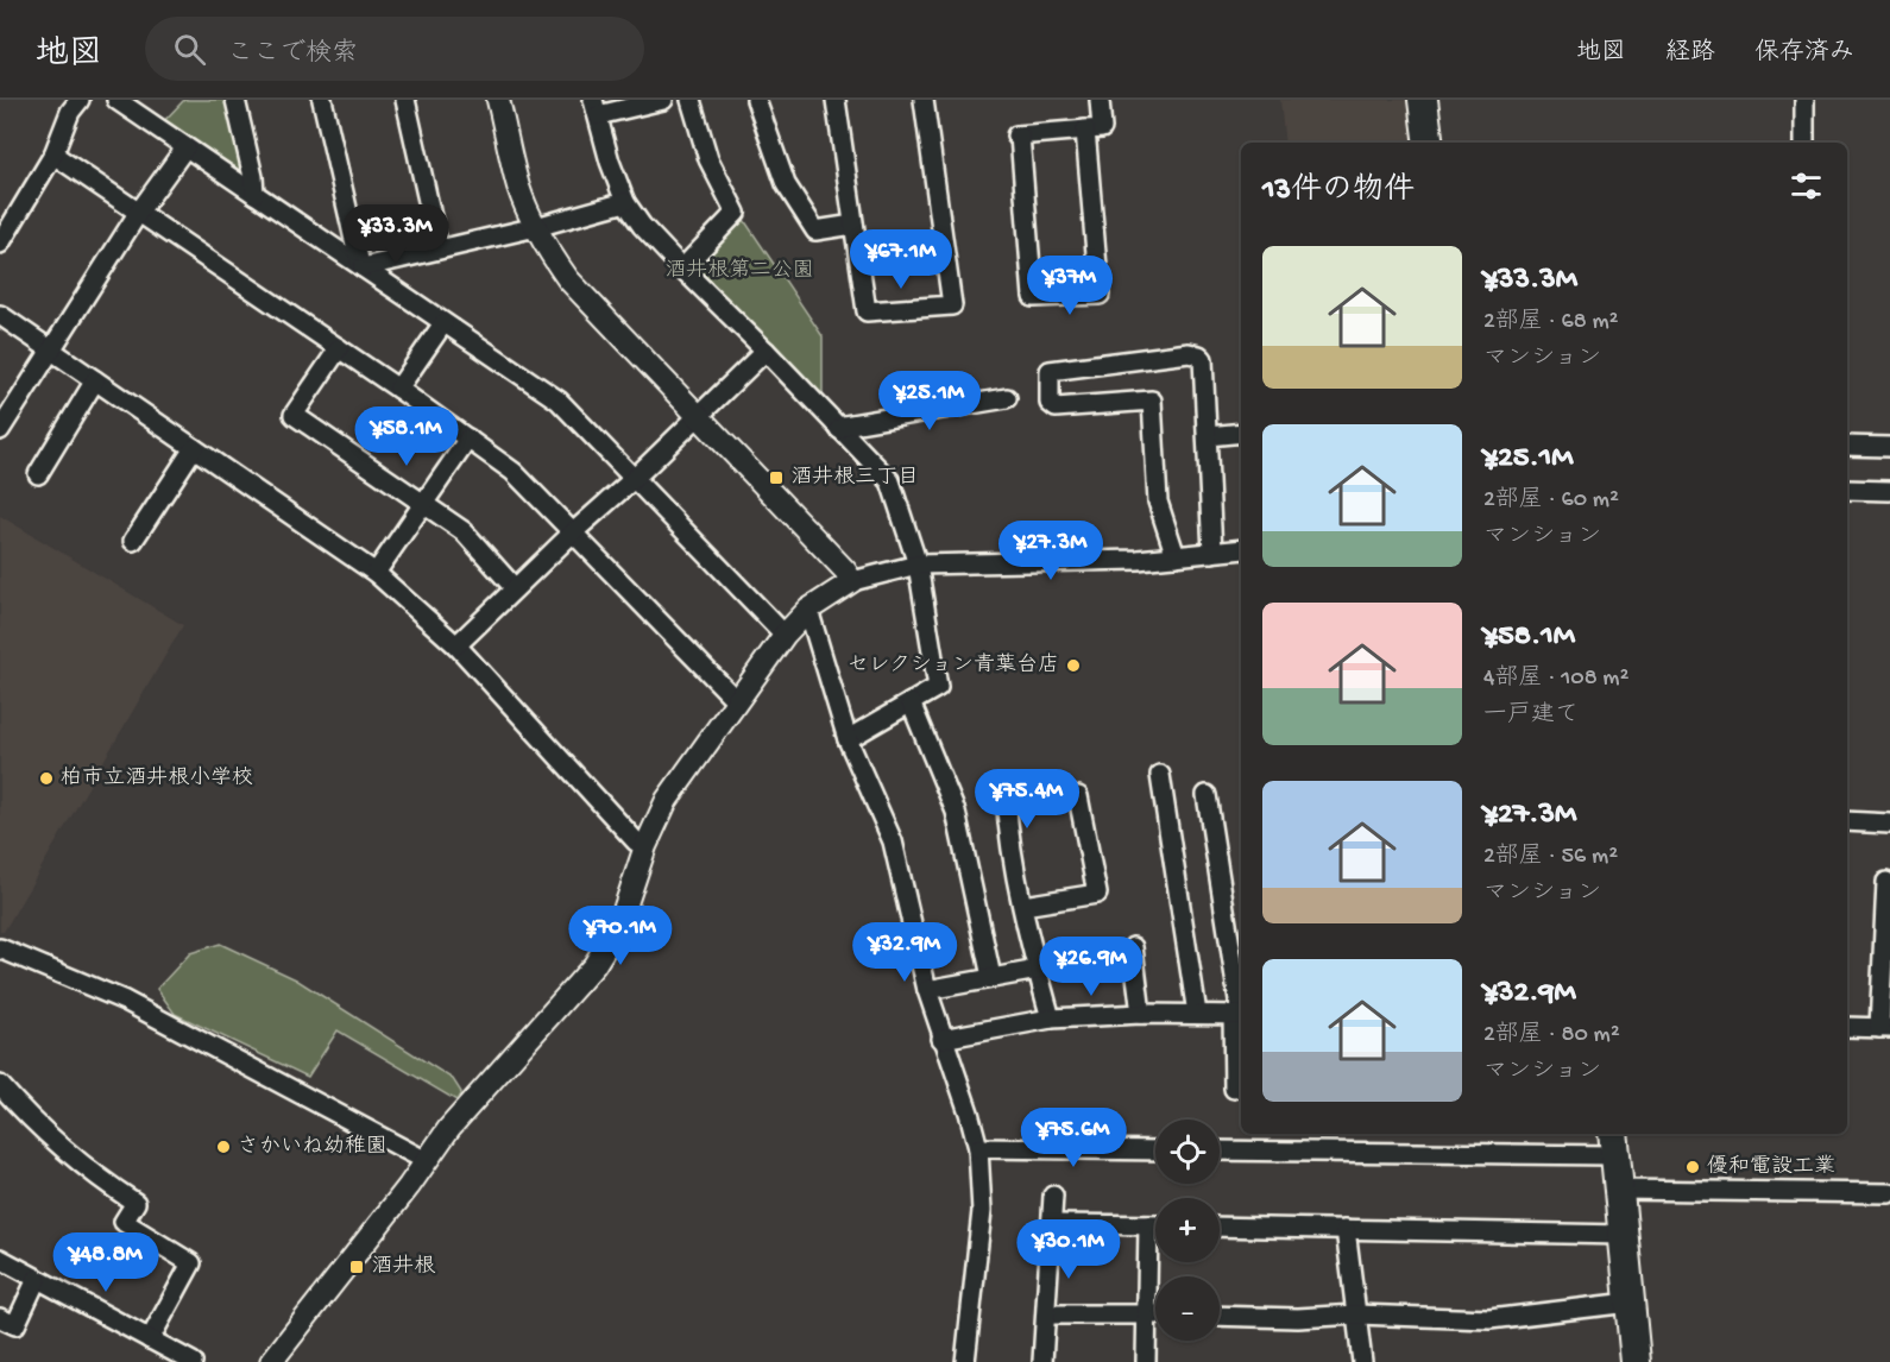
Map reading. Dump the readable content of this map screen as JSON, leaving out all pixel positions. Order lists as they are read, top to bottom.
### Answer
{
  "parks": ["酒井根第二公園"],
  "places": {
    "transit": ["酒井根三丁目", "酒井根"],
    "other": [
      "セレクション青葉台店",
      "柏市立酒井根小学校",
      "さかいね幼稚園",
      "優和電設工業"
    ]
  },
  "page": {
    "header": "地図",
    "search": "ここで検索",
    "nav": ["地図", "経路", "保存済み"],
    "heading": "13件の物件",
    "price": [
      "¥33.3M",
      "¥67.1M",
      "¥37M",
      "¥25.1M",
      "¥58.1M",
      "¥27.3M",
      "¥75.4M",
      "¥70.1M",
      "¥32.9M",
      "¥26.9M",
      "¥75.6M",
      "¥30.1M",
      "¥48.8M"
    ],
    "list": [
      {
        "name": "¥33.3M",
        "note": "2部屋 · 68 m² · マンション"
      },
      {
        "name": "¥25.1M",
        "note": "2部屋 · 60 m² · マンション"
      },
      {
        "name": "¥58.1M",
        "note": "4部屋 · 108 m² · 一戸建て"
      },
      {
        "name": "¥27.3M",
        "note": "2部屋 · 56 m² · マンション"
      },
      {
        "name": "¥32.9M",
        "note": "2部屋 · 80 m² · マンション"
      }
    ],
    "map_buttons": ["+", "−"]
  }
}
